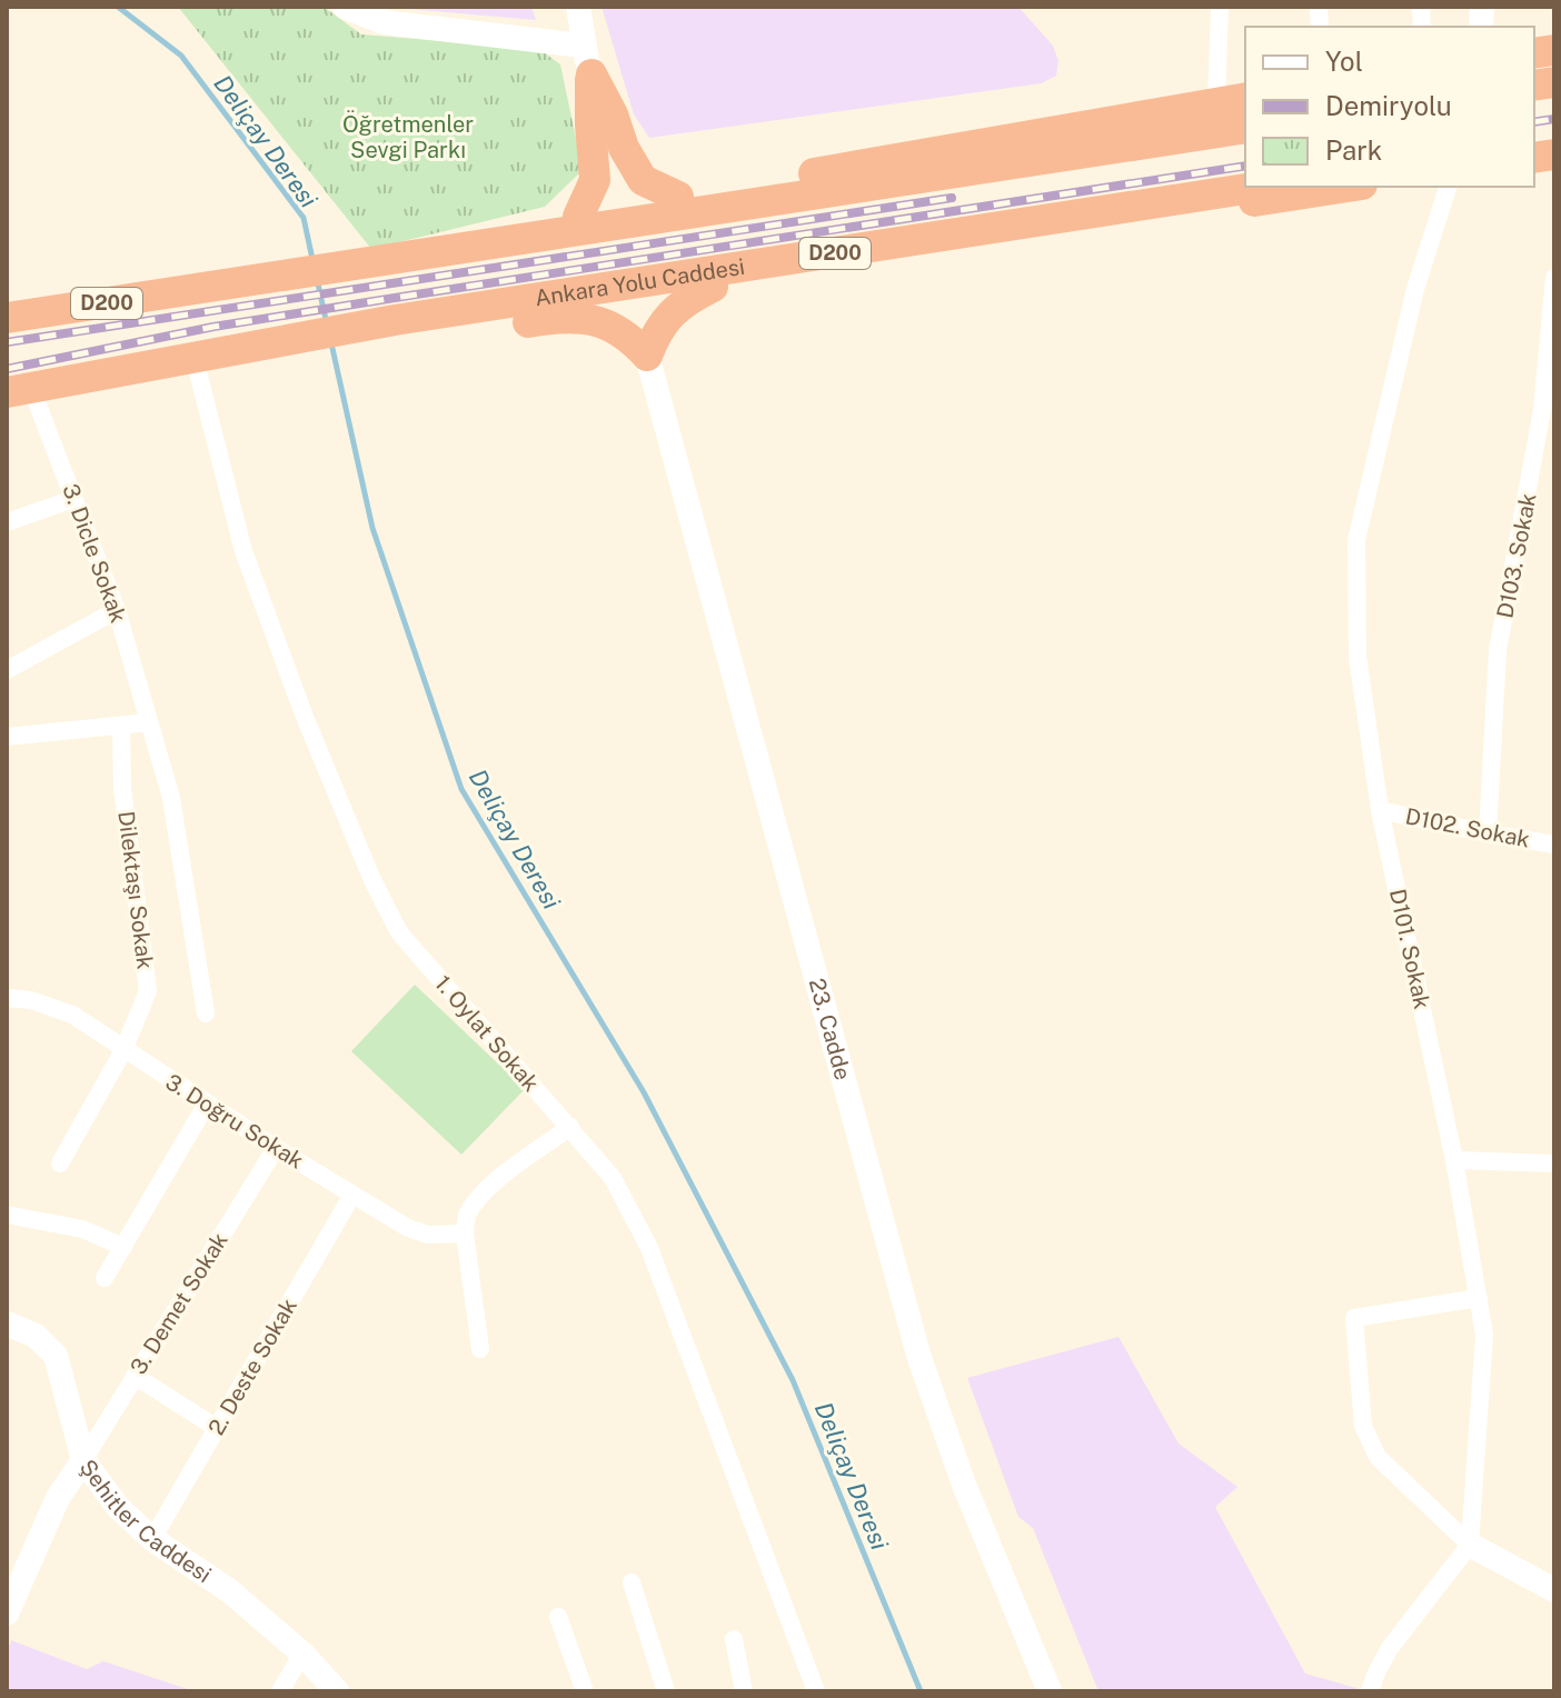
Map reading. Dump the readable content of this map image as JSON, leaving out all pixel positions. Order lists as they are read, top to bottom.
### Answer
{
  "streets": {
    "highway": ["D200", "Ankara Yolu Caddesi"],
    "street": [
      "3. Dicle Sokak",
      "D103. Sokak",
      "D102. Sokak",
      "Dilektaşı Sokak",
      "D101. Sokak",
      "23. Cadde",
      "1. Oylat Sokak",
      "3. Doğru Sokak",
      "3. Demet Sokak",
      "2. Deste Sokak",
      "Şehitler Caddesi"
    ]
  },
  "crossings": [
    ["Ankara Yolu Caddesi", "3. Dicle Sokak"],
    ["Ankara Yolu Caddesi", "1. Oylat Sokak"],
    ["D103. Sokak", "D102. Sokak"],
    ["D102. Sokak", "D101. Sokak"],
    ["Dilektaşı Sokak", "3. Doğru Sokak"],
    ["3. Doğru Sokak", "3. Demet Sokak"],
    ["3. Doğru Sokak", "2. Deste Sokak"],
    ["3. Demet Sokak", "Şehitler Caddesi"],
    ["2. Deste Sokak", "Şehitler Caddesi"]
  ],
  "water": ["Deliçay Deresi"],
  "parks": ["Öğretmenler Sevgi Parkı"],
  "legend": ["Yol", "Demiryolu", "Park"]
}
